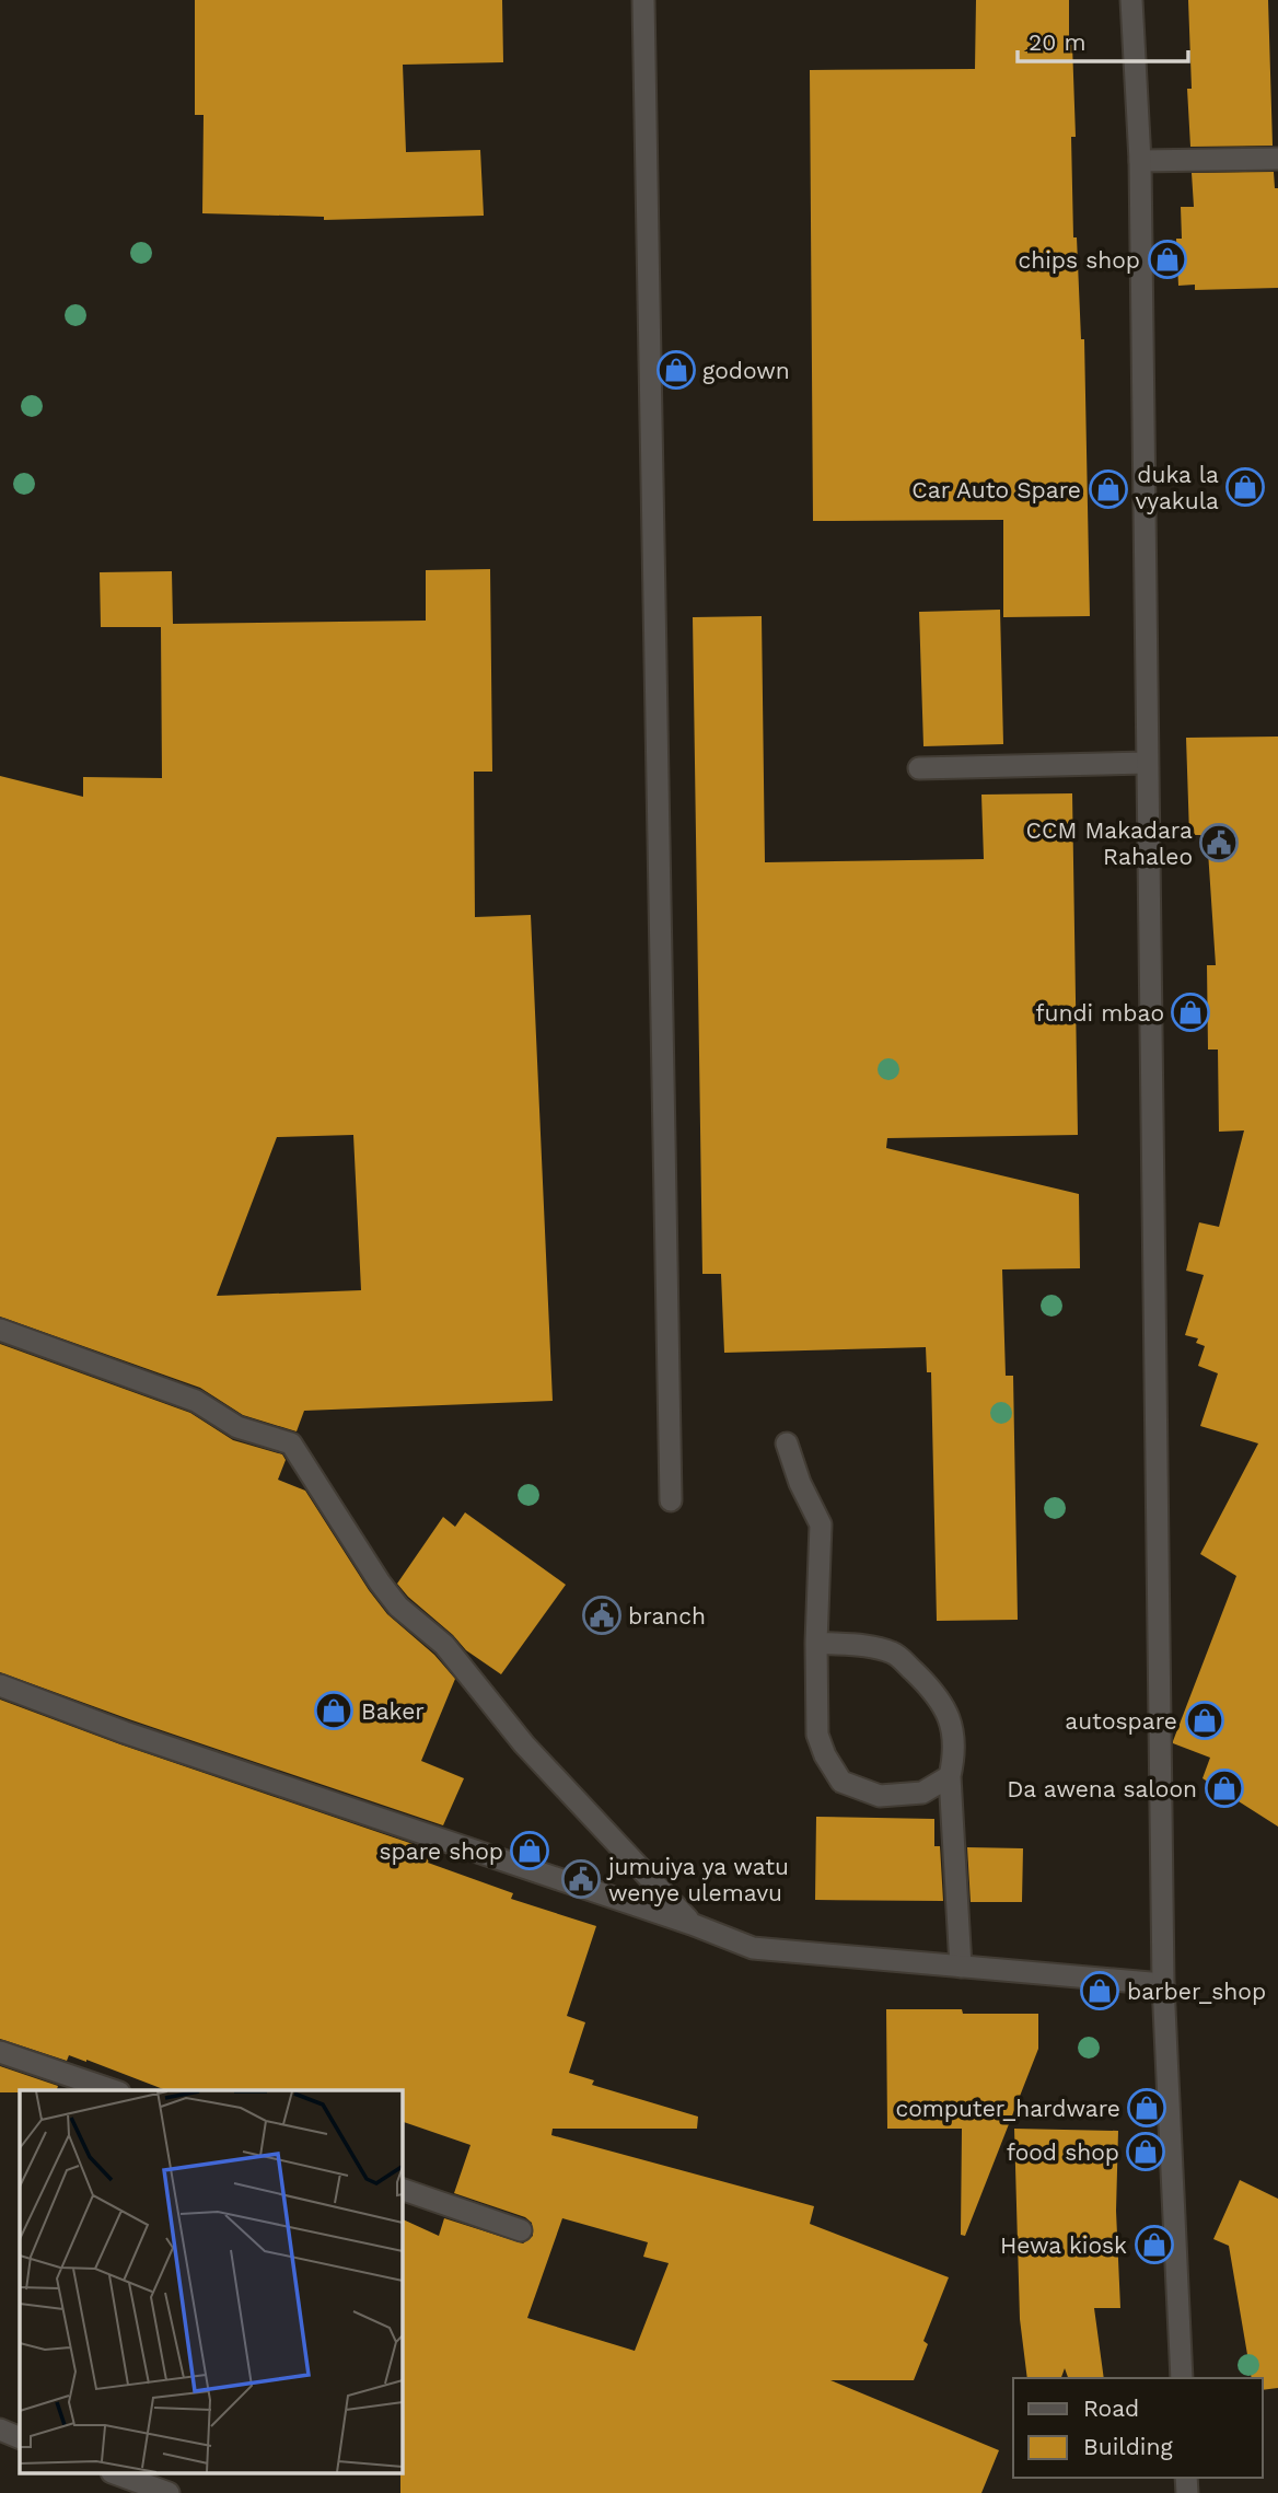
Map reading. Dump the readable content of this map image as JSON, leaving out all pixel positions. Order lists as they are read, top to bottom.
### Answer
{
  "places": {
    "shop": [
      "chips shop",
      "godown",
      "duka la vyakula",
      "Car Auto Spare",
      "fundi mbao",
      "Baker",
      "autospare",
      "Da awena saloon",
      "spare shop",
      "barber_shop",
      "computer_hardware",
      "food shop",
      "Hewa kiosk"
    ],
    "public building": ["CCM Makadara Rahaleo", "branch", "jumuiya ya watu wenye ulemavu"]
  },
  "legend": ["Road", "Building"],
  "scale_bar": "20 m"
}
